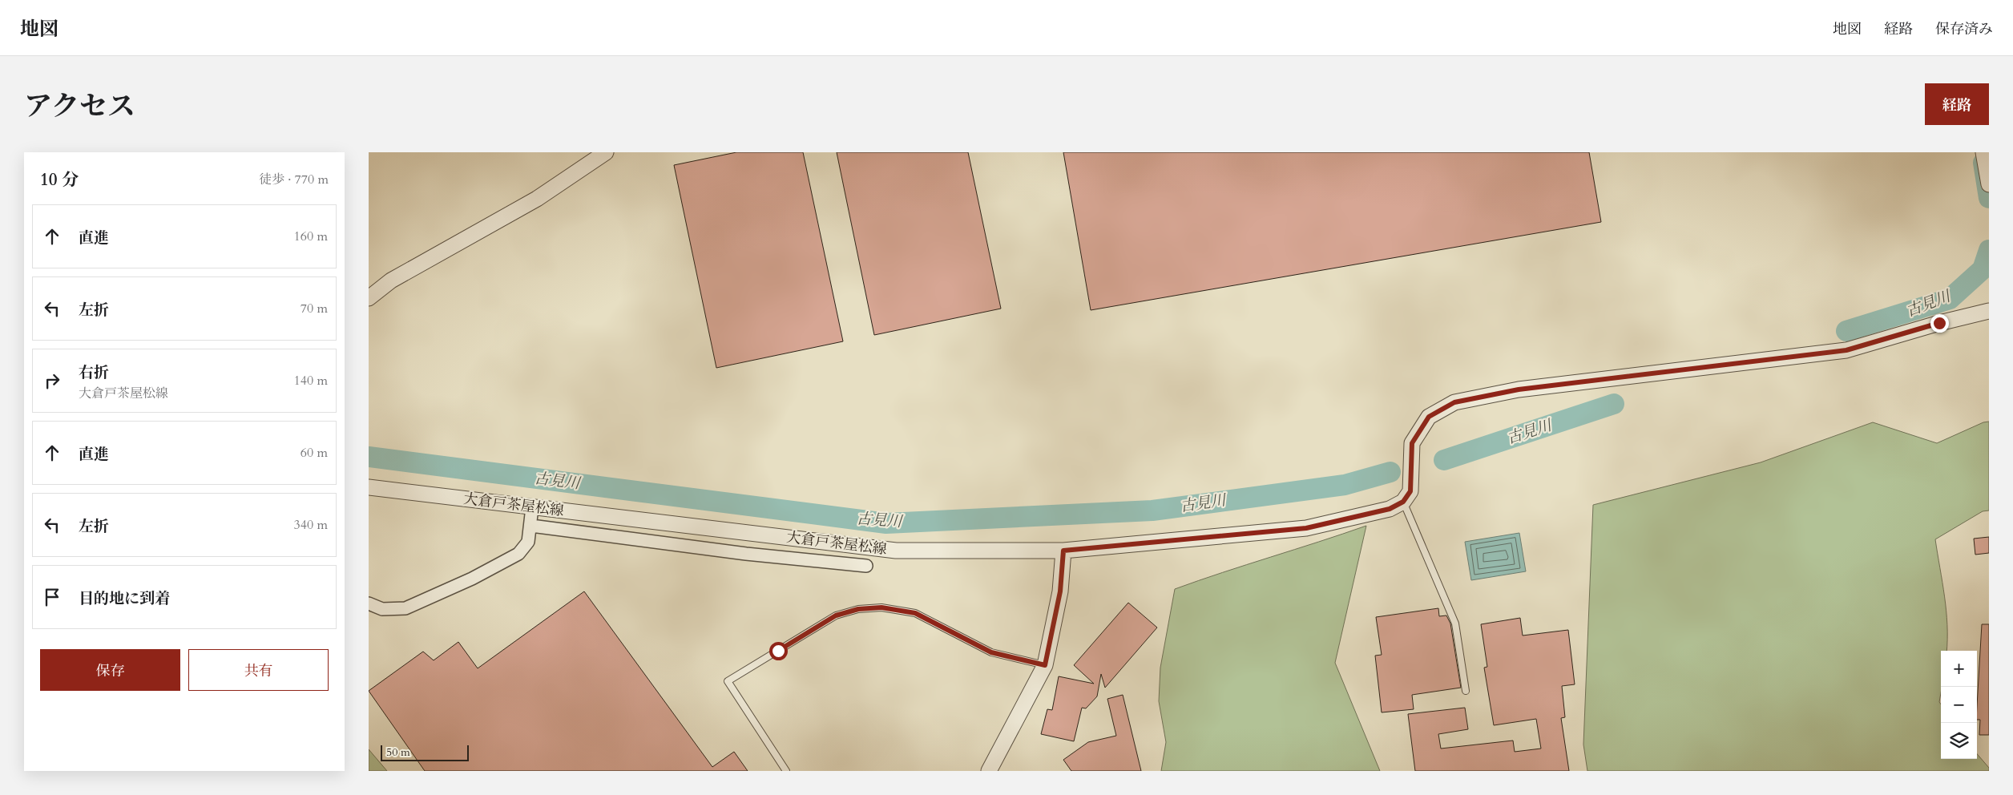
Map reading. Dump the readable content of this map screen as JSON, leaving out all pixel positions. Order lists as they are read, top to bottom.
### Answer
{
  "streets": {
    "street": ["大倉戸茶屋松線"]
  },
  "water": ["古見川"],
  "scale_bar": "50 m",
  "page": {
    "header": "地図",
    "nav": ["地図", "経路", "保存済み"],
    "title": "アクセス",
    "buttons": [
      "経路",
      ["保存", "共有"]
    ],
    "heading": ["10 分", "徒歩 · 770 m"],
    "list": [
      ["直進", "160 m"],
      ["左折", "70 m"],
      ["右折", "大倉戸茶屋松線", "140 m"],
      ["直進", "60 m"],
      ["左折", "340 m"],
      "目的地に到着"
    ],
    "map_buttons": ["+", "−"],
    "scale": "50 m"
  }
}
